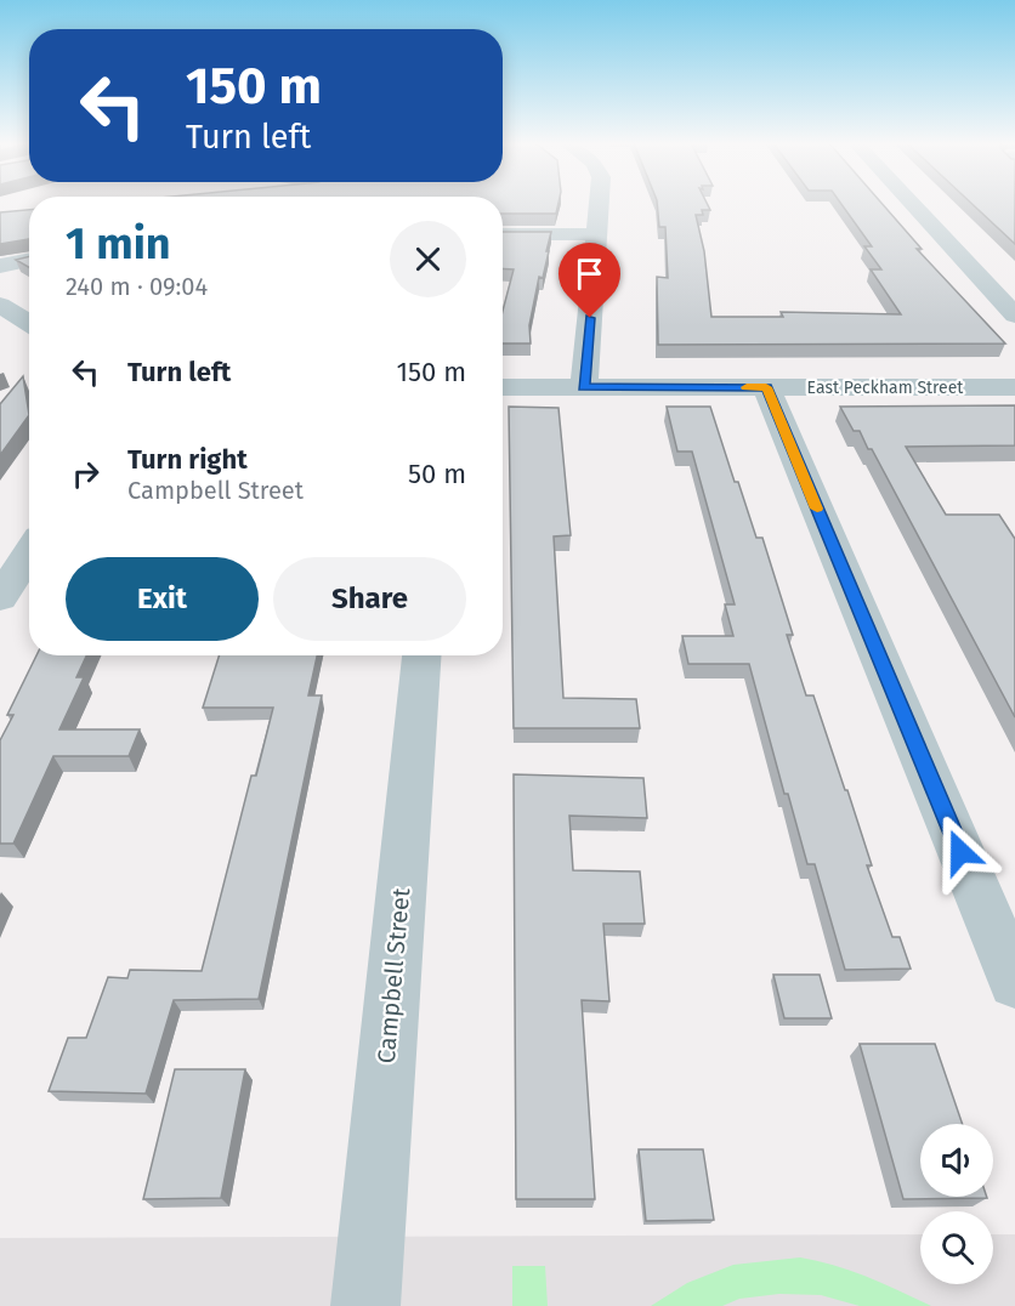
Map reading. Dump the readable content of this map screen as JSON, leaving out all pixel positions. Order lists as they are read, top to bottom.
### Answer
{
  "streets": {
    "street": ["East Peckham Street", "Campbell Street"]
  },
  "page": {
    "turn": ["150 m", "Turn left"],
    "heading": ["1 min", "240 m · 09:04"],
    "list": [
      {
        "name": "Turn left",
        "value": "150 m"
      },
      {
        "name": "Turn right",
        "note": "Campbell Street",
        "value": "50 m"
      }
    ],
    "buttons": ["Exit", "Share"]
  }
}
